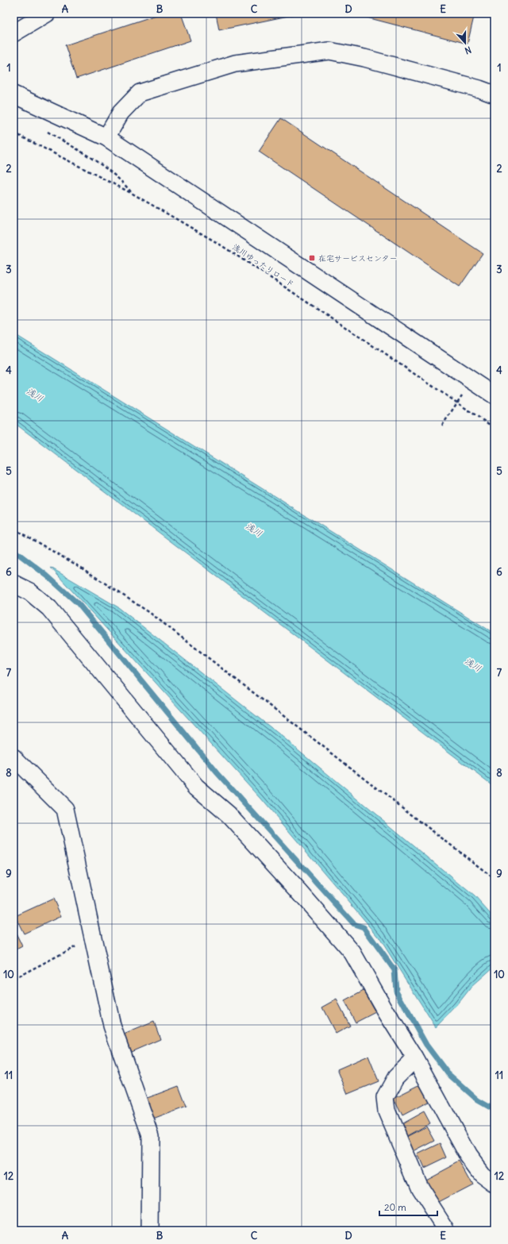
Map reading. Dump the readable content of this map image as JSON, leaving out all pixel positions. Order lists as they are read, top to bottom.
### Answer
{
  "streets": {
    "path": ["浅川ゆったりロード"]
  },
  "water": ["浅川"],
  "places": {
    "transit": ["在宅サービスセンター"]
  },
  "scale_bar": "20 m",
  "north": "bottom",
  "grid": {
    "columns": [
      "A",
      "B",
      "C",
      "D",
      "E"
    ],
    "rows": [
      "1",
      "2",
      "3",
      "4",
      "5",
      "6",
      "7",
      "8",
      "9",
      "10",
      "11",
      "12"
    ]
  }
}
